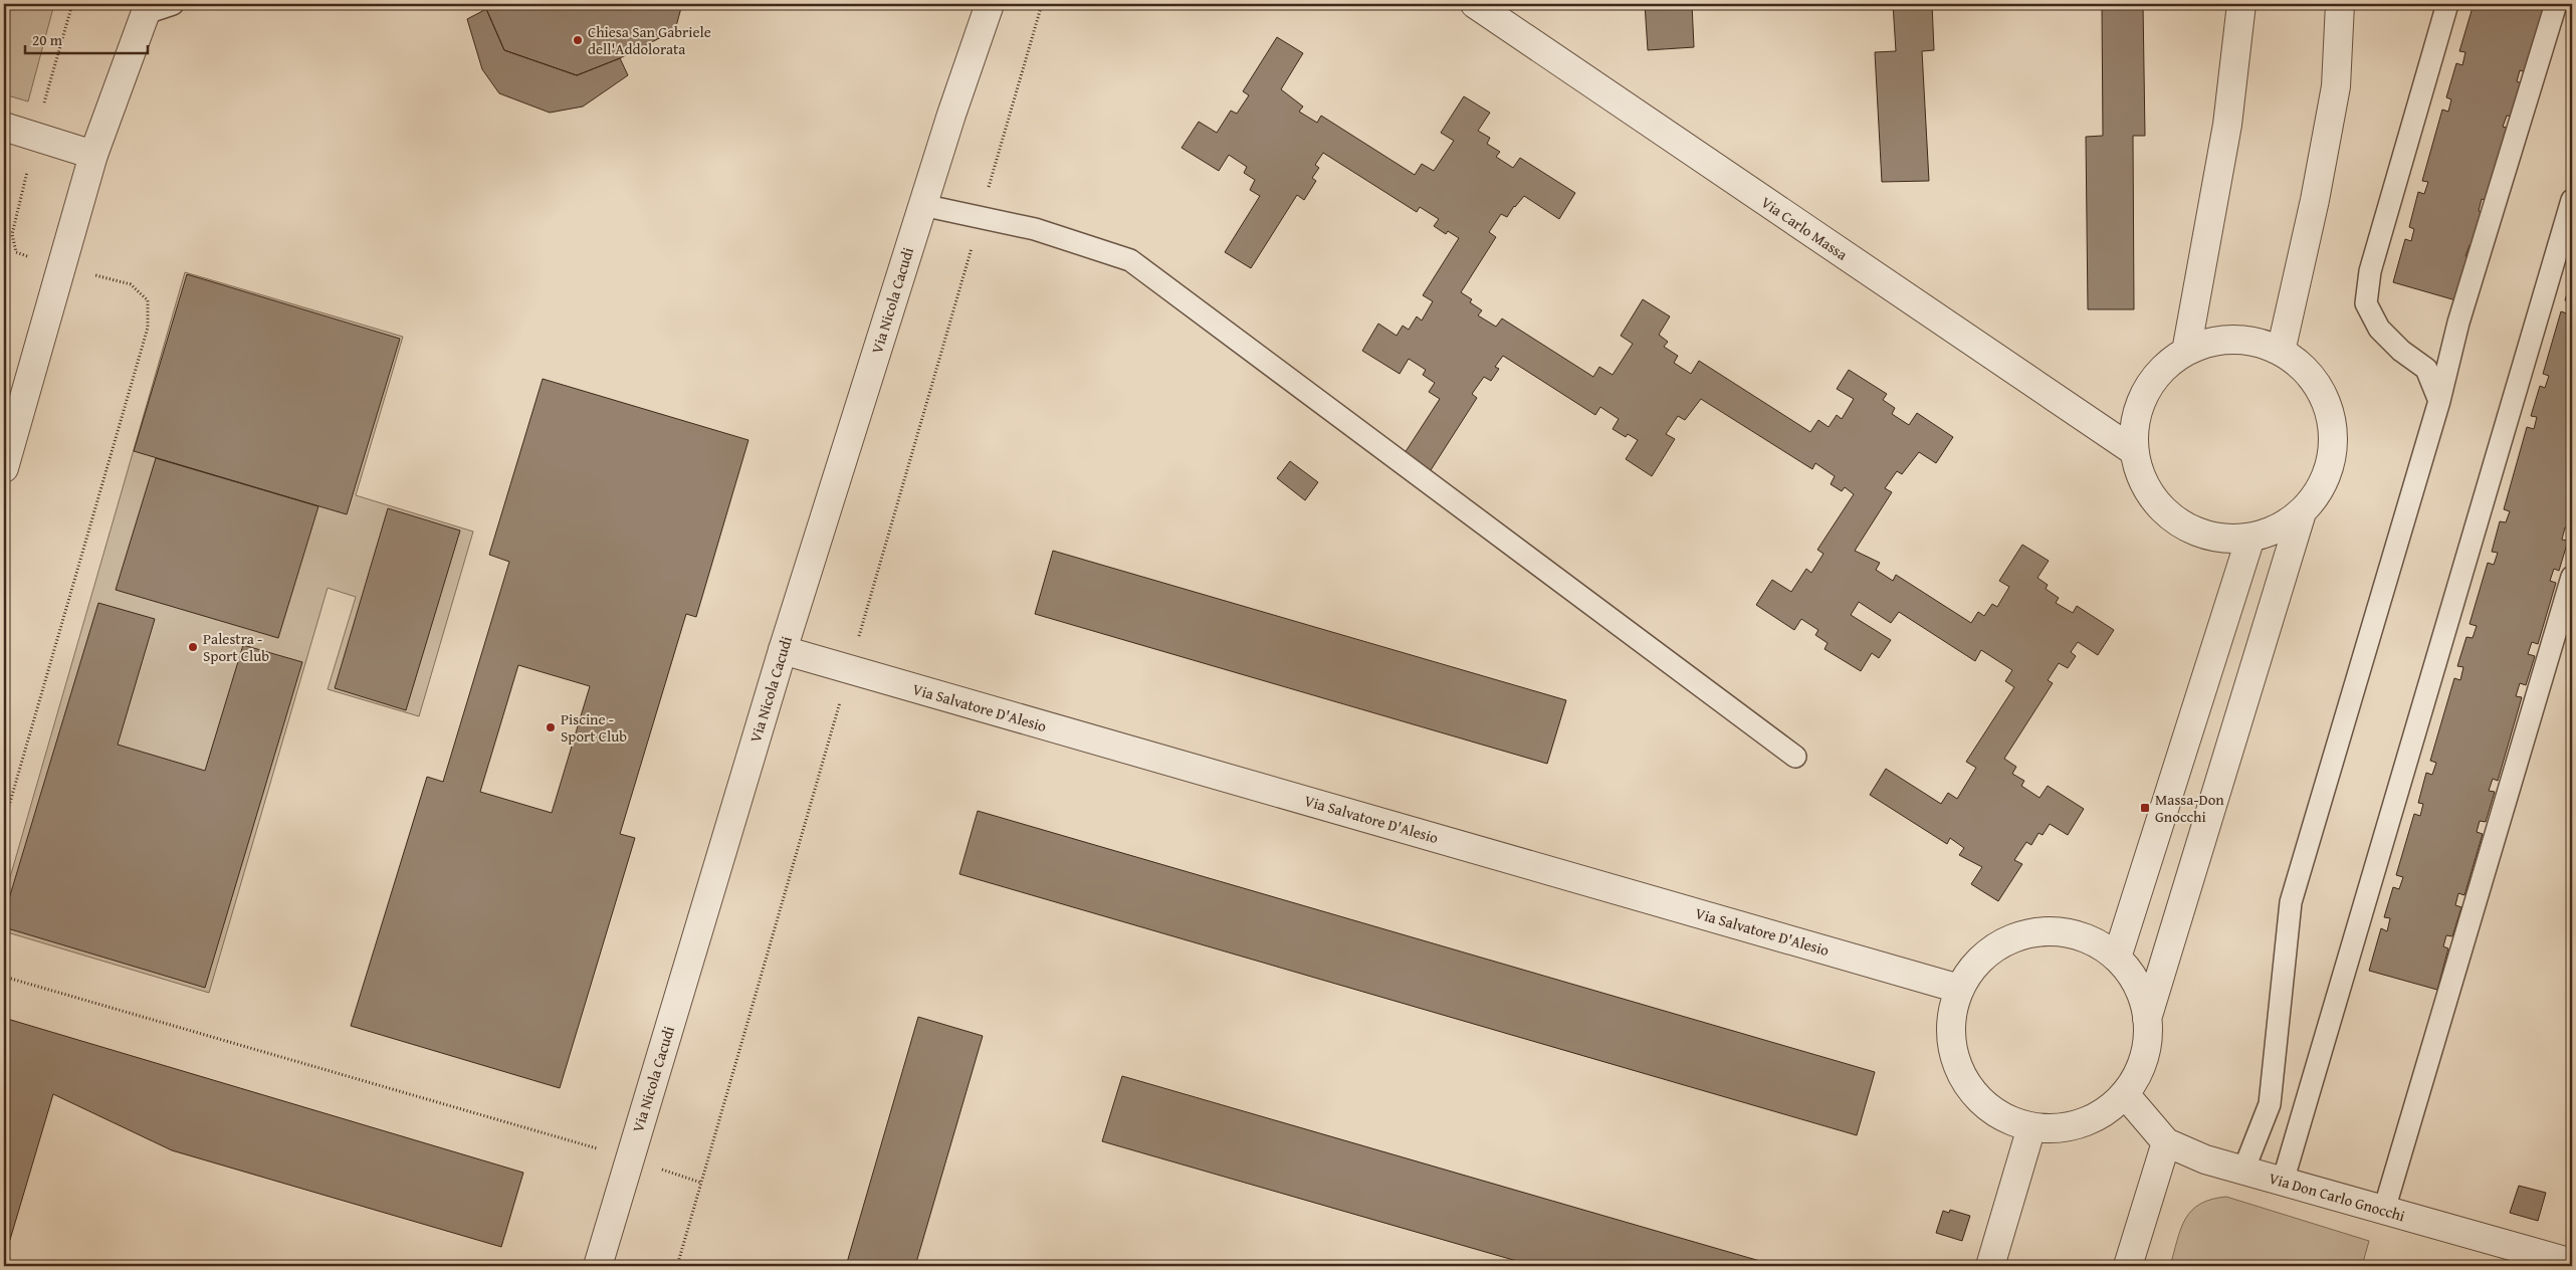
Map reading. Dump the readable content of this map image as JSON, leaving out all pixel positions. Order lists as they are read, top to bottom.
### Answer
{
  "streets": {
    "street": [
      "Via Carlo Massa",
      "Via Nicola Cacudi",
      "Via Salvatore D'Alesio",
      "Via Don Carlo Gnocchi"
    ]
  },
  "crossings": [
    ["Via Nicola Cacudi", "Via Salvatore D'Alesio"]
  ],
  "places": {
    "other": ["Chiesa San Gabriele dell'Addolorata", "Palestra - Sport Club", "Piscine - Sport Club"],
    "transit": ["Massa-Don Gnocchi"]
  },
  "scale_bar": "20 m"
}
